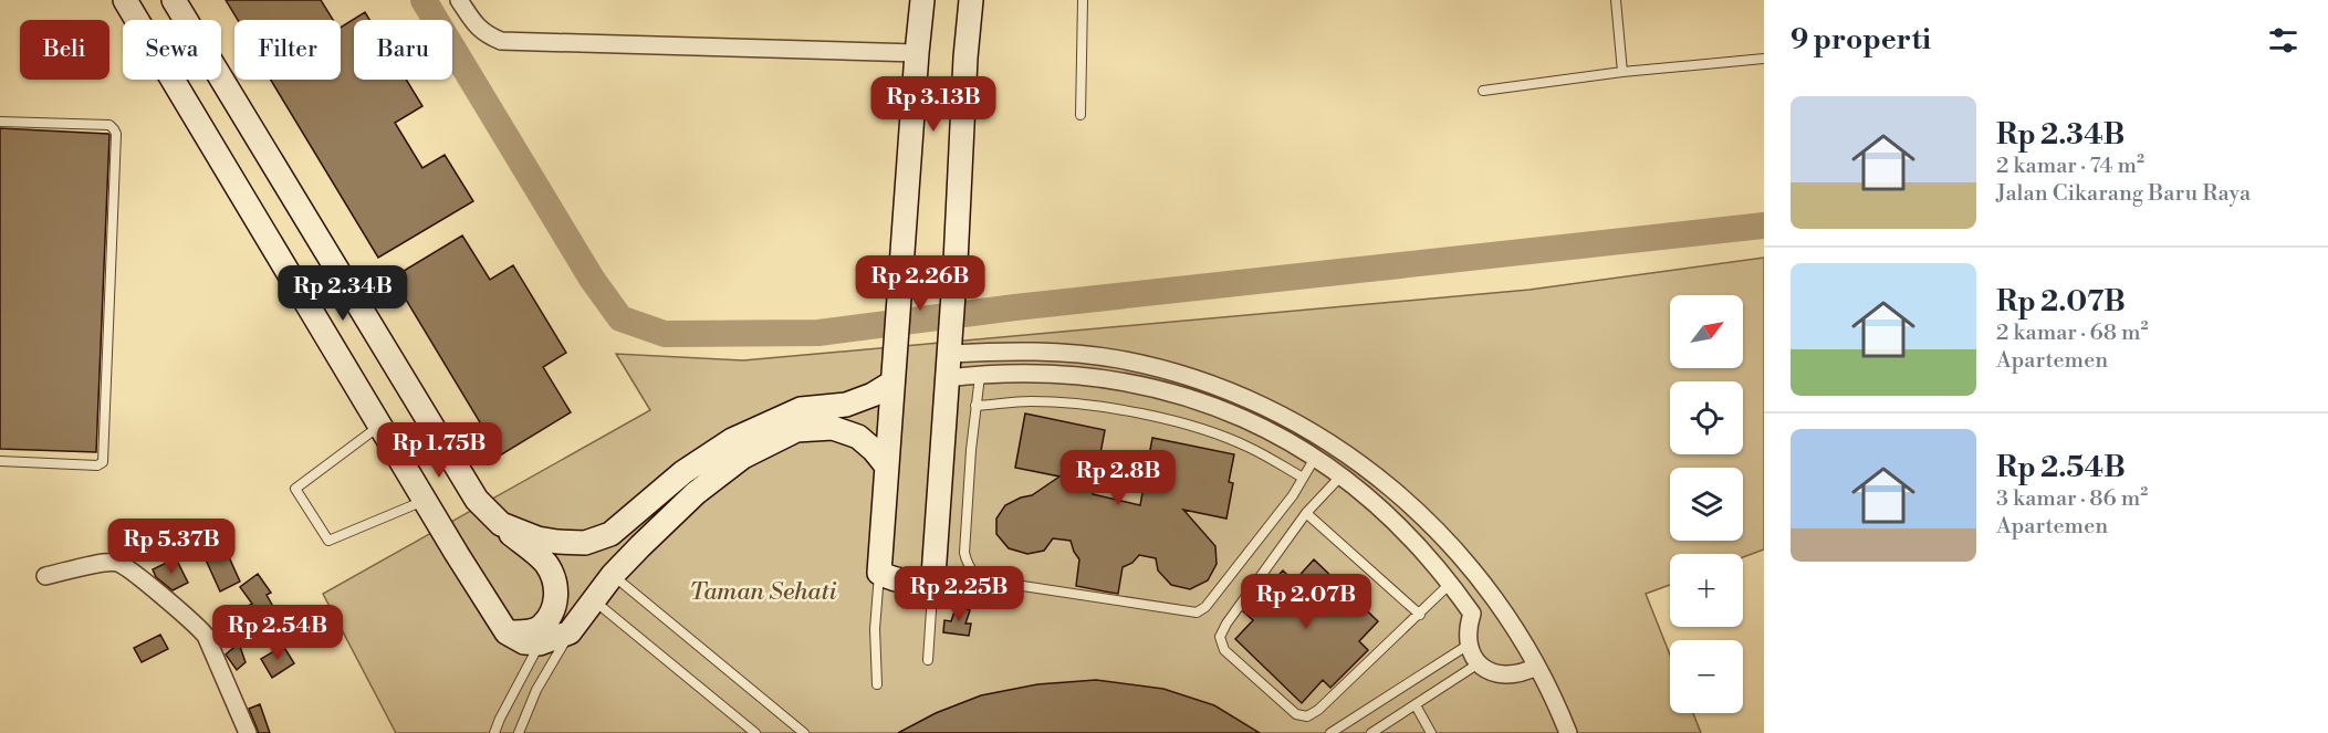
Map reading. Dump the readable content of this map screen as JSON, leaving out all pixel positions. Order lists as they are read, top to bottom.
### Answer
{
  "parks": ["Taman Sehati"],
  "north": "top right",
  "page": {
    "heading": "9 properti",
    "chip": [
      "Beli",
      "Sewa",
      "Filter",
      "Baru"
    ],
    "price": [
      "Rp 3.13B",
      "Rp 2.26B",
      "Rp 2.34B",
      "Rp 1.75B",
      "Rp 2.8B",
      "Rp 5.37B",
      "Rp 2.25B",
      "Rp 2.07B",
      "Rp 2.54B"
    ],
    "list": [
      {
        "name": "Rp 2.34B",
        "note": "2 kamar · 74 m² · Jalan Cikarang Baru Raya"
      },
      {
        "name": "Rp 2.07B",
        "note": "2 kamar · 68 m² · Apartemen"
      },
      {
        "name": "Rp 2.54B",
        "note": "3 kamar · 86 m² · Apartemen"
      }
    ],
    "map_buttons": ["+", "−"]
  }
}
